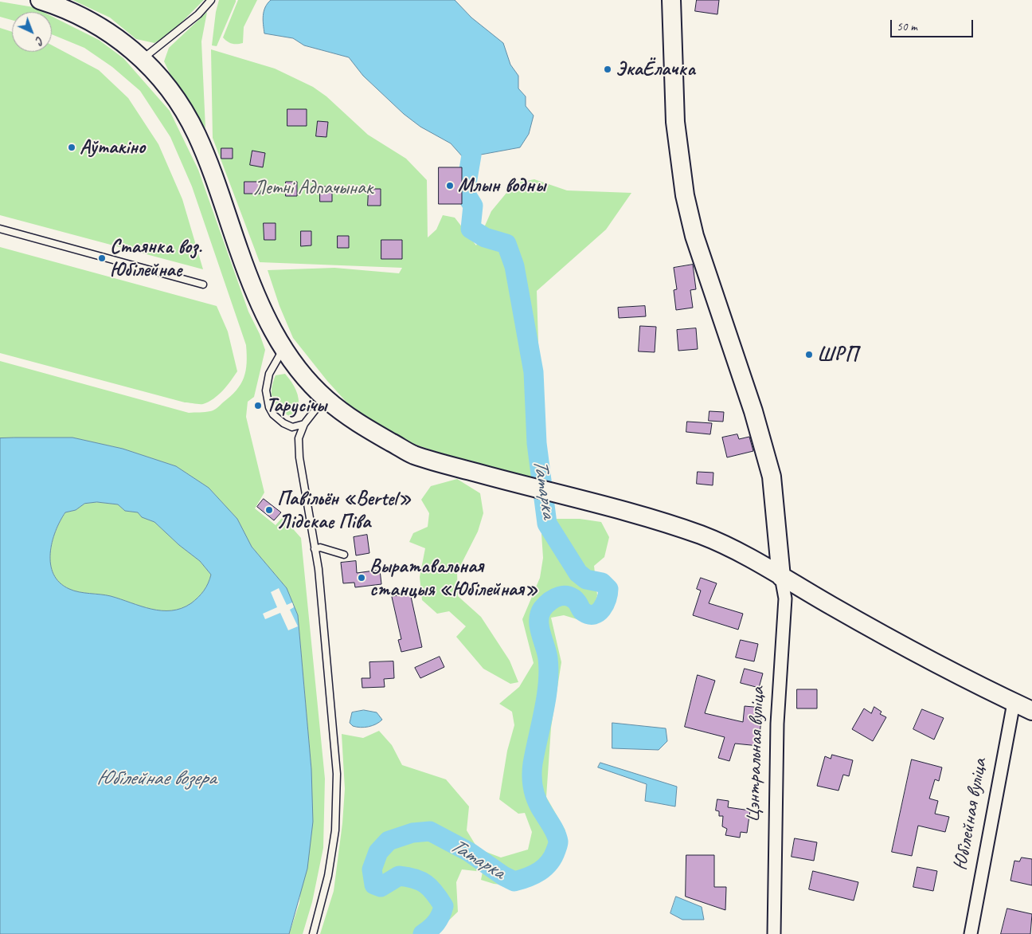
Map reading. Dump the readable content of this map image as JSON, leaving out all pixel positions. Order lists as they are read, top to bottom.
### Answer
{
  "streets": {
    "street": ["Цэнтральная вуліца", "Юбілейная вуліца"]
  },
  "water": ["Татарка", "Юбілейнае возера"],
  "parks": ["Летні Адпачынак"],
  "places": [
    "ЭкаЁлачка",
    "Аўтакіно",
    "Млын водны",
    "Стаянка воз. Юбілейнае",
    "ШРП",
    "Тарусічы",
    "Павільён «Bertel» Лідскае Піва",
    "Выратавальная станцыя «Юбілейная»"
  ],
  "scale_bar": "50 m",
  "north": "bottom right"
}
